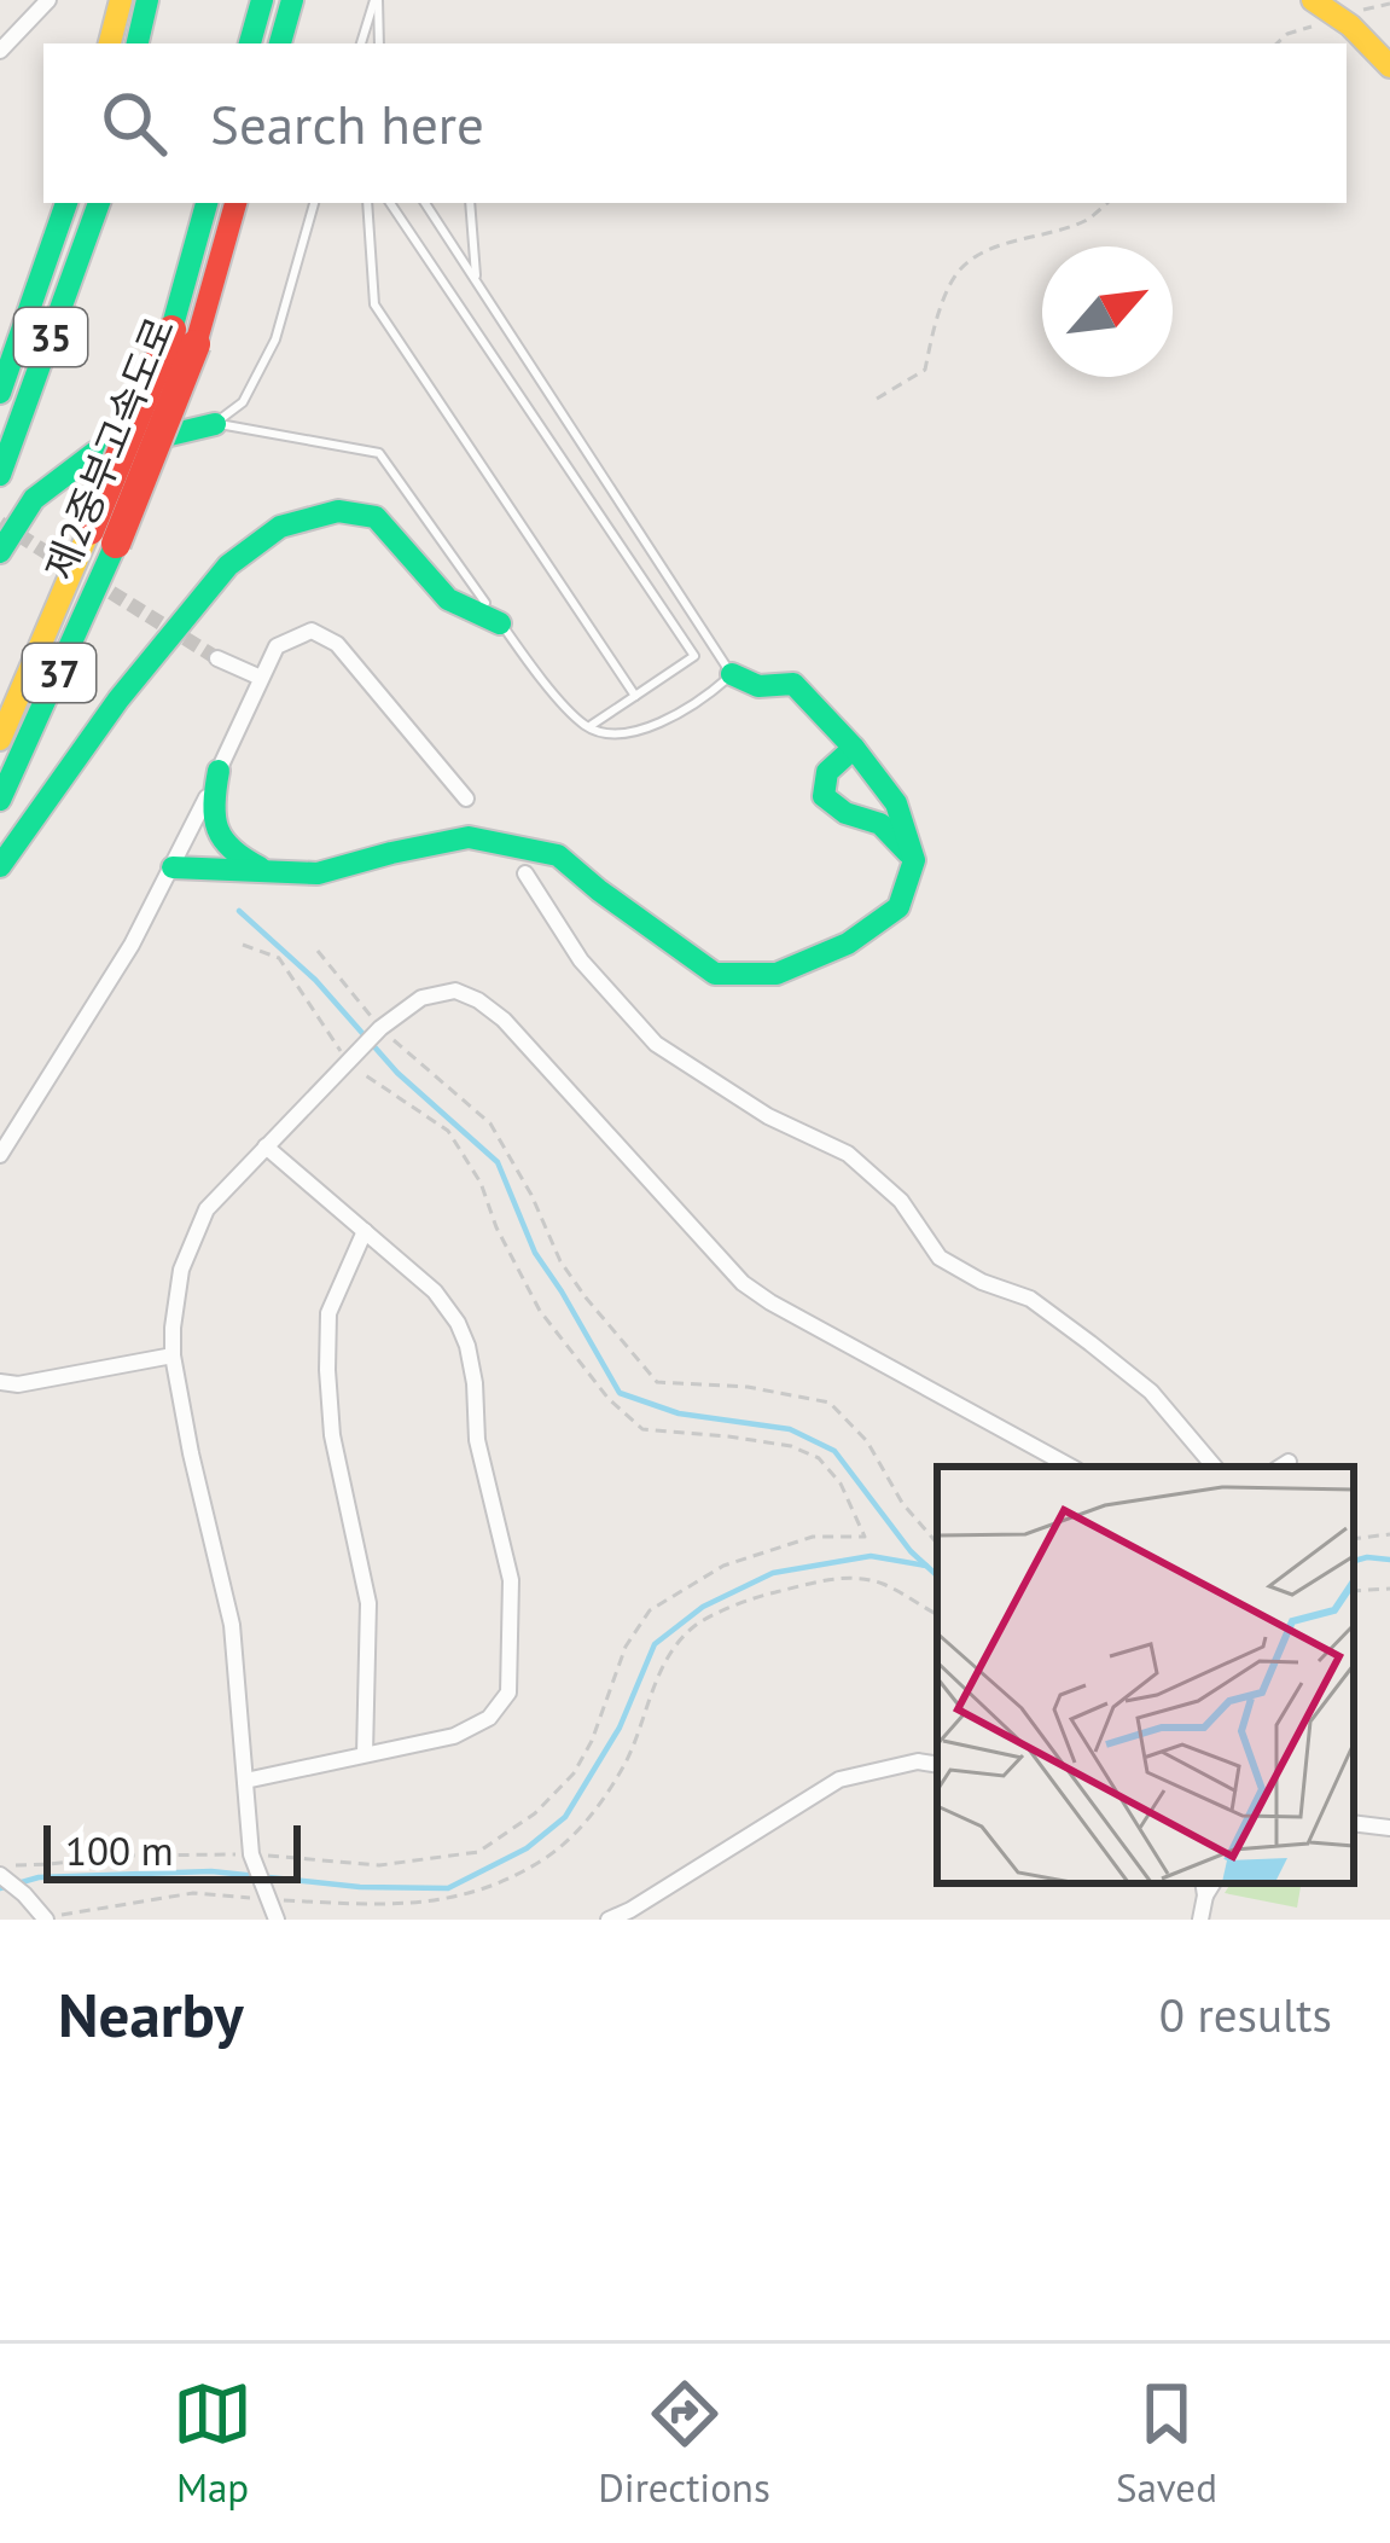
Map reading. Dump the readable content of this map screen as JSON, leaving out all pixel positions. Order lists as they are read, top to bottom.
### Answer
{
  "streets": {
    "main road": ["35", "제2중부고속도로", "37"]
  },
  "scale_bar": "100 m",
  "north": "top right",
  "page": {
    "search": "Search here",
    "scale": "100 m",
    "heading": ["Nearby", "0 results"],
    "nav": ["Map", "Directions", "Saved"]
  }
}
